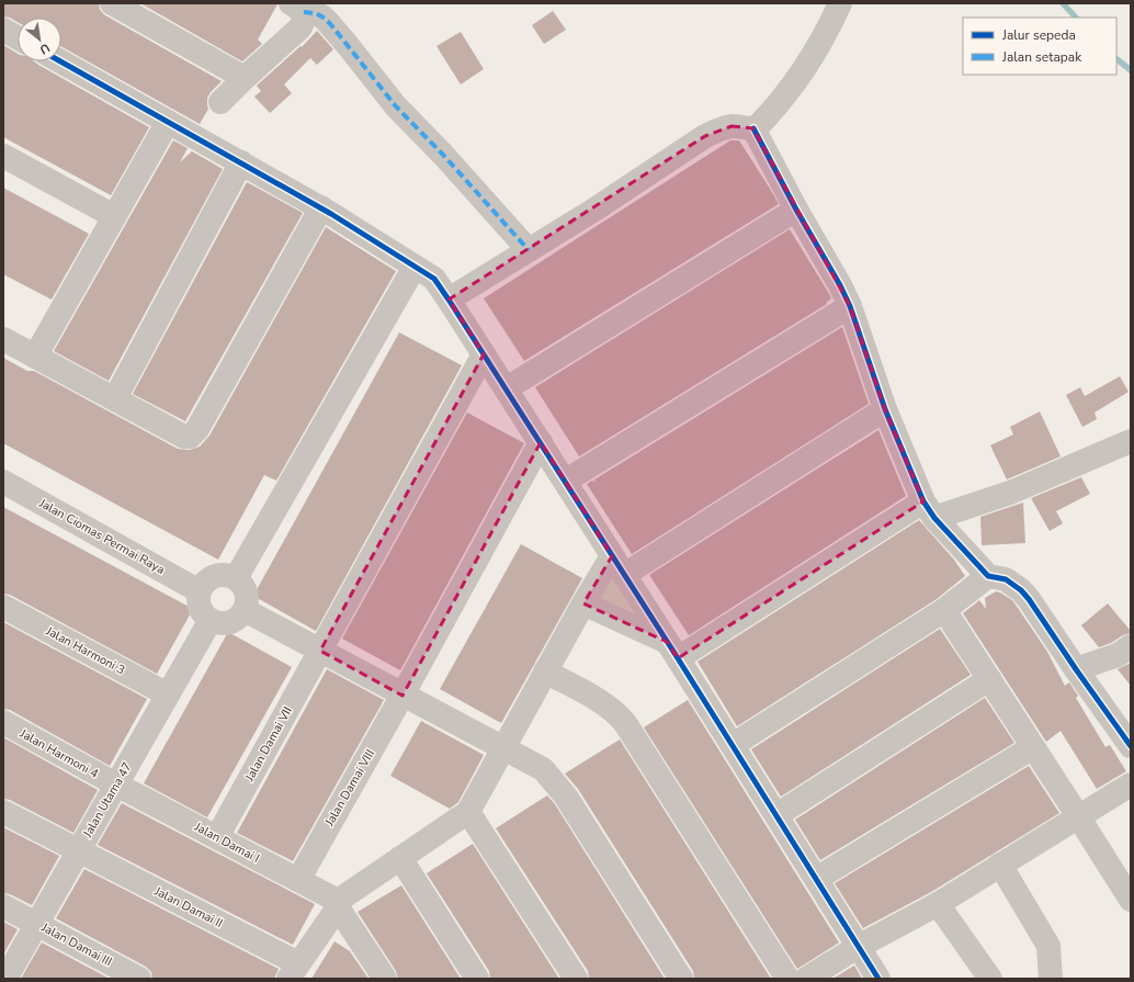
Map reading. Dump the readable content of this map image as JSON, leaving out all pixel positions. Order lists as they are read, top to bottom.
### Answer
{
  "streets": {
    "street": [
      "Jalan Ciomas Permai Raya",
      "Jalan Harmoni 3",
      "Jalan Damai VII",
      "Jalan Harmoni 4",
      "Jalan Damai VIII",
      "Jalan Utama 47",
      "Jalan Damai I",
      "Jalan Damai II",
      "Jalan Damai III"
    ]
  },
  "crossings": [
    ["Jalan Ciomas Permai Raya", "Jalan Utama 47"],
    ["Jalan Harmoni 3", "Jalan Utama 47"],
    ["Jalan Damai VII", "Jalan Damai I"],
    ["Jalan Harmoni 4", "Jalan Utama 47"],
    ["Jalan Harmoni 4", "Jalan Damai I"],
    ["Jalan Damai VIII", "Jalan Damai I"],
    ["Jalan Utama 47", "Jalan Damai I"],
    ["Jalan Utama 47", "Jalan Damai II"],
    ["Jalan Utama 47", "Jalan Damai III"]
  ],
  "legend": ["Jalur sepeda", "Jalan setapak"],
  "north": "bottom right"
}
